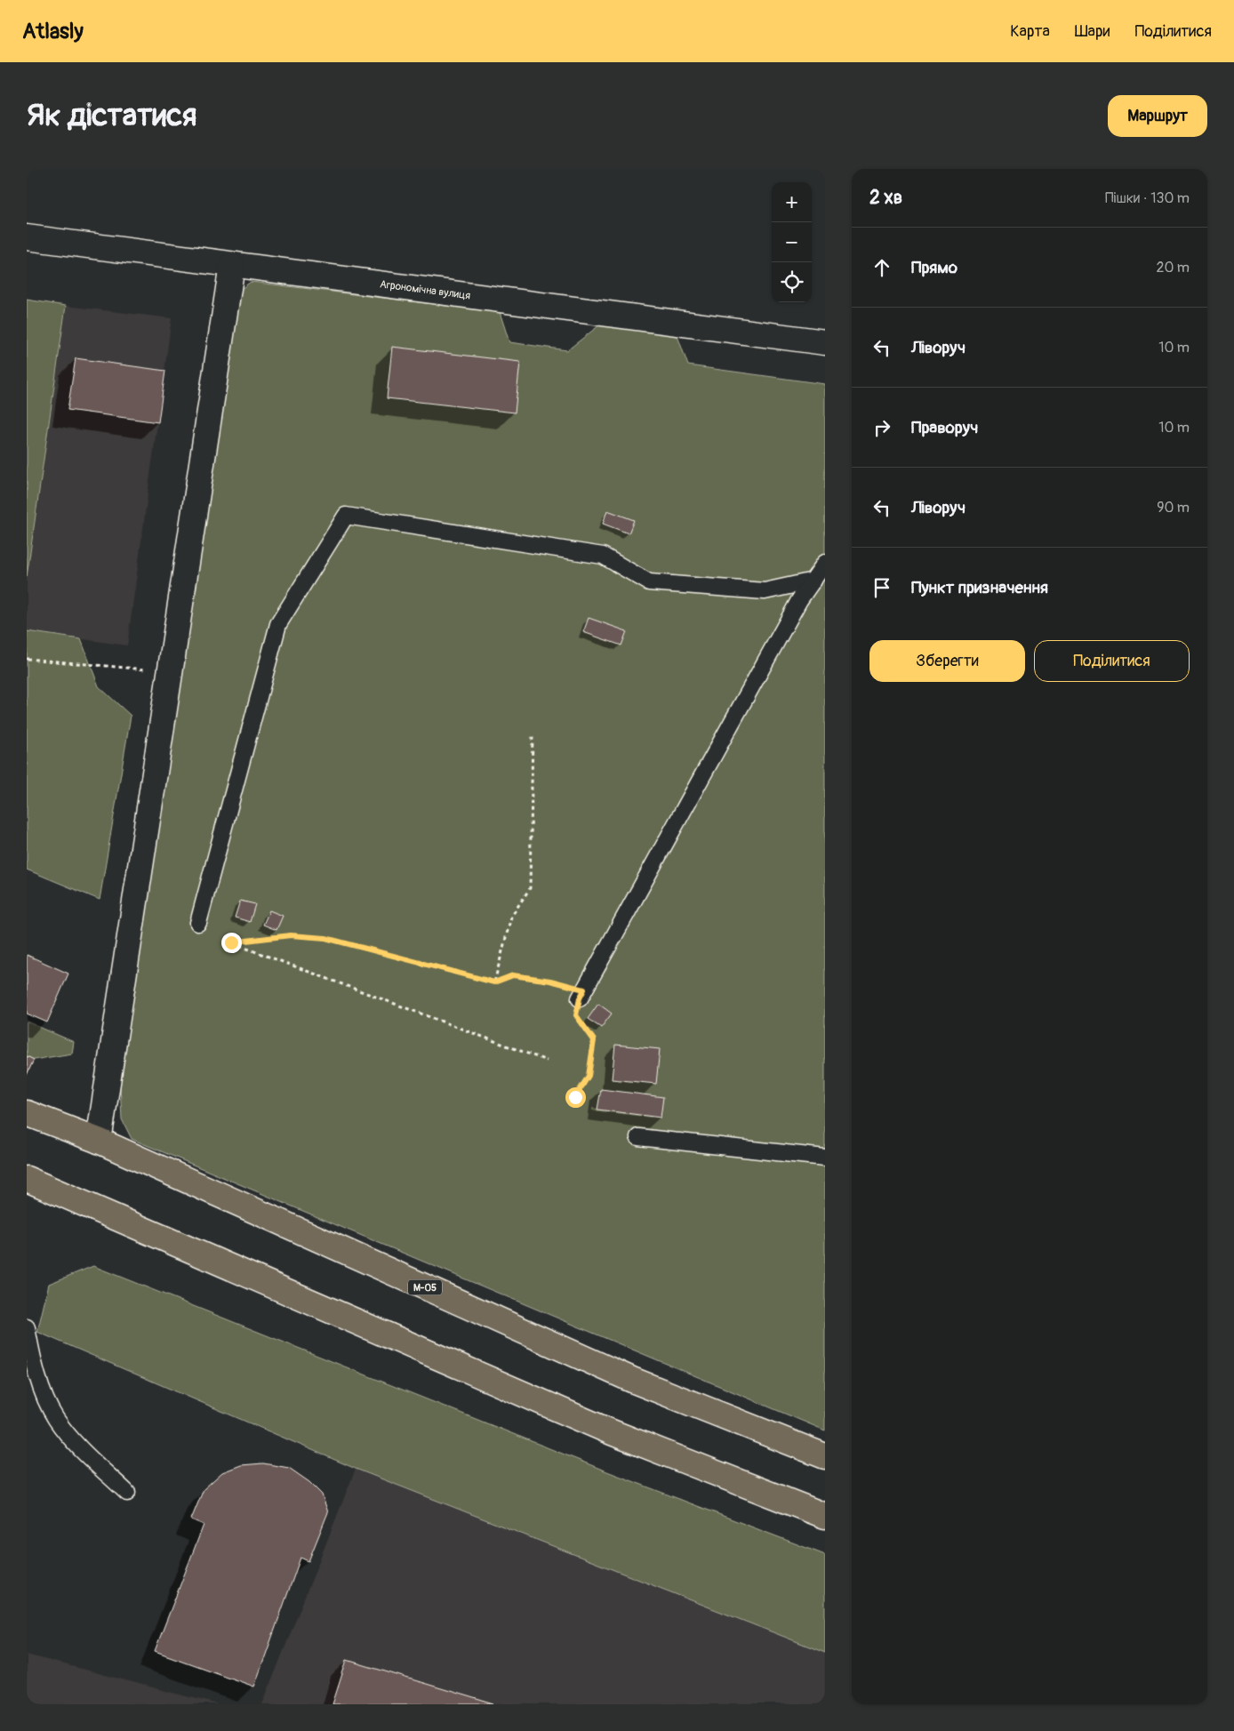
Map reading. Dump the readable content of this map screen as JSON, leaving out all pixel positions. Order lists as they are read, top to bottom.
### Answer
{
  "streets": {
    "main road": ["М-05"],
    "street": ["Агрономічна вулиця"]
  },
  "page": {
    "header": "Atlasly",
    "nav": ["Карта", "Шари", "Поділитися"],
    "buttons": [
      "Маршрут",
      ["Зберегти", "Поділитися"]
    ],
    "title": "Як дістатися",
    "heading": ["2 хв", "Пішки · 130 m"],
    "map_buttons": ["+", "−"],
    "list": [
      ["Прямо", "20 m"],
      ["Ліворуч", "10 m"],
      ["Праворуч", "10 m"],
      ["Ліворуч", "90 m"],
      "Пункт призначення"
    ]
  }
}
